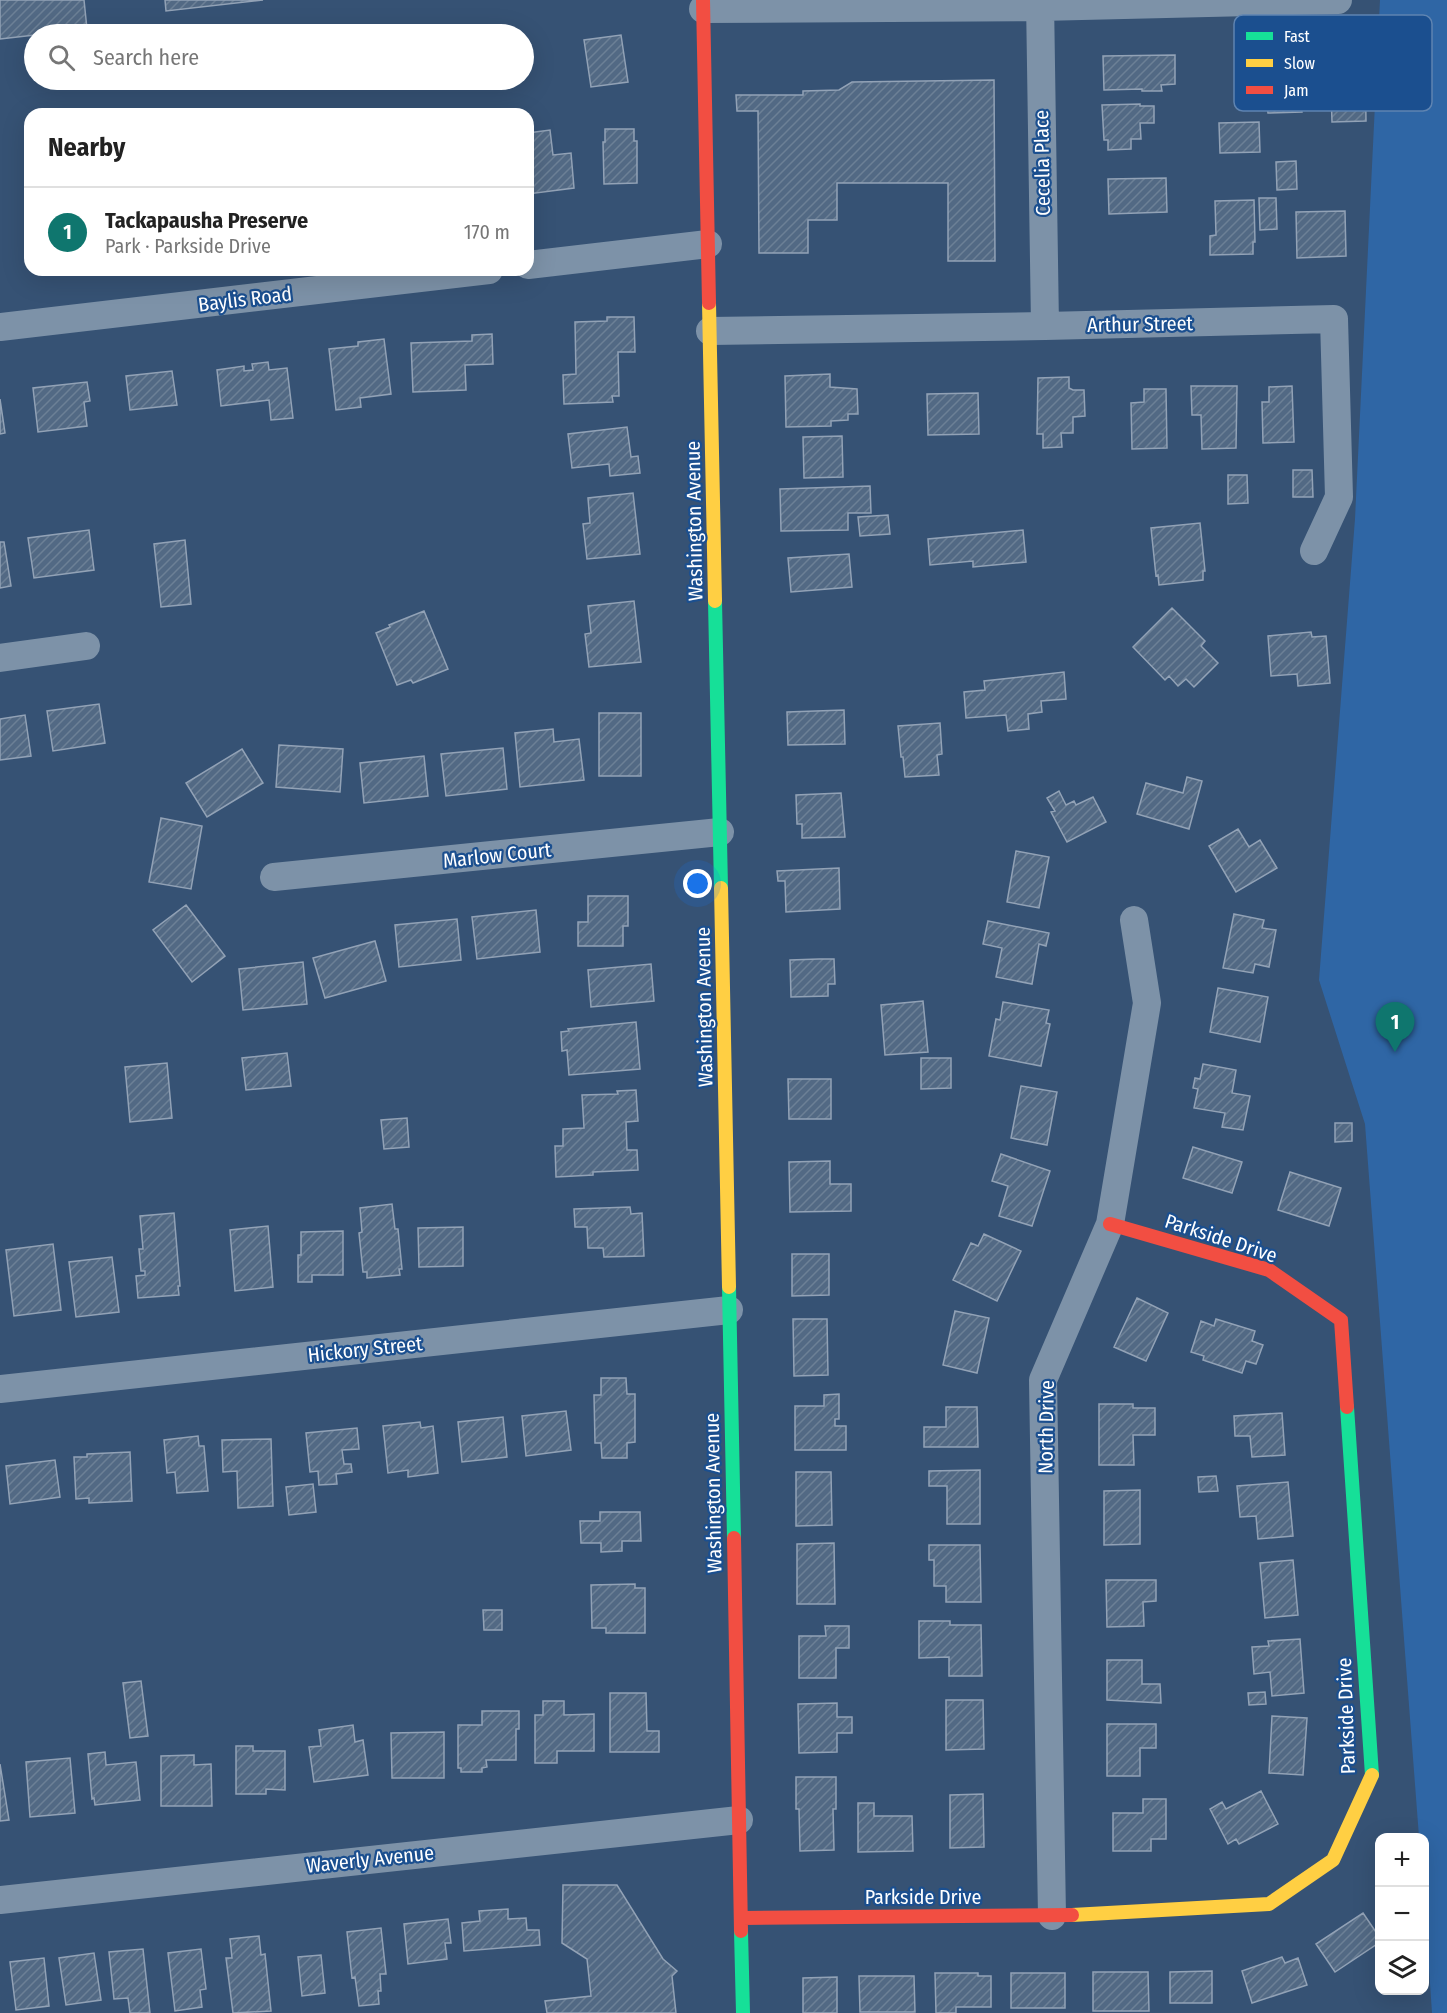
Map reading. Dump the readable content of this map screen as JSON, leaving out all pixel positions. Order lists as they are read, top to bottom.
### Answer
{
  "streets": {
    "street": [
      "Cecelia Place",
      "Baylis Road",
      "Arthur Street",
      "Washington Avenue",
      "Marlow Court",
      "Parkside Drive",
      "Hickory Street",
      "North Drive",
      "Waverly Avenue"
    ]
  },
  "crossings": [
    ["Cecelia Place", "Arthur Street"],
    ["Arthur Street", "Washington Avenue"],
    ["Washington Avenue", "Marlow Court"],
    ["Washington Avenue", "Parkside Drive"],
    ["Washington Avenue", "Hickory Street"],
    ["Washington Avenue", "Waverly Avenue"],
    ["Parkside Drive", "North Drive"]
  ],
  "legend": ["Fast", "Slow", "Jam"],
  "page": {
    "search": "Search here",
    "heading": "Nearby",
    "list": [
      {
        "mark": "1",
        "name": "Tackapausha Preserve",
        "note": "Park · Parkside Drive",
        "value": "170 m"
      }
    ],
    "pins": "1",
    "map_buttons": ["+", "−"]
  }
}
